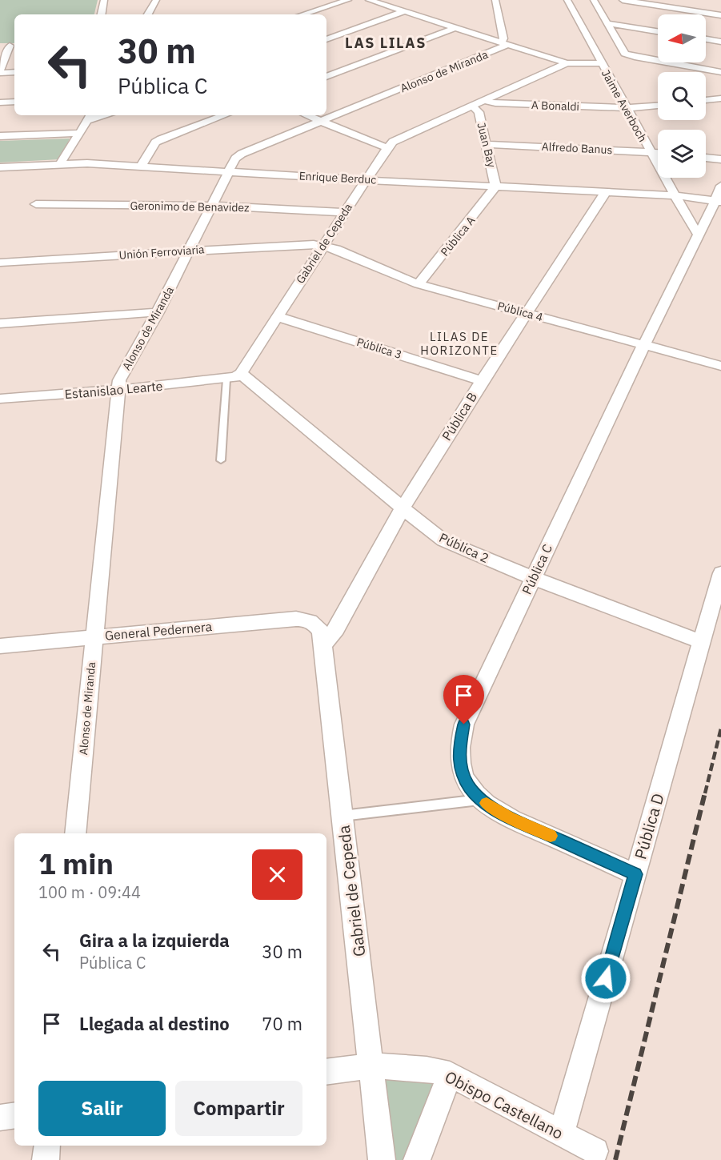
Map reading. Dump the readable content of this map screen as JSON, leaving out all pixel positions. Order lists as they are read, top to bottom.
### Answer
{
  "streets": {
    "street": [
      "Alonso de Miranda",
      "A Bonaldi",
      "Jaime Averboch",
      "Juan Bay",
      "Alfredo Banus",
      "Enrique Berduc",
      "Geronimo de Benavidez",
      "Pública A",
      "Gabriel de Cepeda",
      "Unión Ferroviaria",
      "Pública 4",
      "Pública 3",
      "Estanislao Learte",
      "Pública B",
      "Pública 2",
      "Pública C",
      "General Pedernera",
      "Pública D",
      "Obispo Castellano"
    ]
  },
  "crossings": [
    ["Alonso de Miranda", "Enrique Berduc"],
    ["Alonso de Miranda", "Geronimo de Benavidez"],
    ["Alonso de Miranda", "Unión Ferroviaria"],
    ["Alonso de Miranda", "Estanislao Learte"],
    ["Alonso de Miranda", "General Pedernera"],
    ["A Bonaldi", "Jaime Averboch"],
    ["A Bonaldi", "Gabriel de Cepeda"],
    ["Jaime Averboch", "Alfredo Banus"],
    ["Jaime Averboch", "Enrique Berduc"],
    ["Jaime Averboch", "Pública C"],
    ["Juan Bay", "Alfredo Banus"],
    ["Juan Bay", "Enrique Berduc"],
    ["Juan Bay", "Pública A"],
    ["Juan Bay", "Gabriel de Cepeda"],
    ["Enrique Berduc", "Pública A"],
    ["Enrique Berduc", "Gabriel de Cepeda"],
    ["Enrique Berduc", "Pública B"],
    ["Enrique Berduc", "Pública C"],
    ["Geronimo de Benavidez", "Gabriel de Cepeda"],
    ["Pública A", "Pública 4"],
    ["Gabriel de Cepeda", "Unión Ferroviaria"],
    ["Gabriel de Cepeda", "Pública 4"],
    ["Gabriel de Cepeda", "Pública 3"],
    ["Gabriel de Cepeda", "Estanislao Learte"],
    ["Gabriel de Cepeda", "Pública B"],
    ["Gabriel de Cepeda", "Pública 2"],
    ["Gabriel de Cepeda", "General Pedernera"],
    ["Gabriel de Cepeda", "Obispo Castellano"],
    ["Unión Ferroviaria", "Pública 4"],
    ["Pública 4", "Pública B"],
    ["Pública 4", "Pública C"],
    ["Pública 3", "Pública B"],
    ["Estanislao Learte", "Pública 2"],
    ["Pública B", "Pública 2"],
    ["Pública 2", "Pública C"],
    ["Pública 2", "Pública D"],
    ["Pública C", "Pública D"],
    ["Pública D", "Obispo Castellano"]
  ],
  "districts": ["LAS LILAS", "LILAS DE HORIZONTE"],
  "north": "left",
  "page": {
    "turn": ["30 m", "Pública C"],
    "heading": ["1 min", "100 m · 09:44"],
    "list": [
      {
        "name": "Gira a la izquierda",
        "note": "Pública C",
        "value": "30 m"
      },
      {
        "name": "Llegada al destino",
        "value": "70 m"
      }
    ],
    "buttons": ["Salir", "Compartir"]
  }
}
